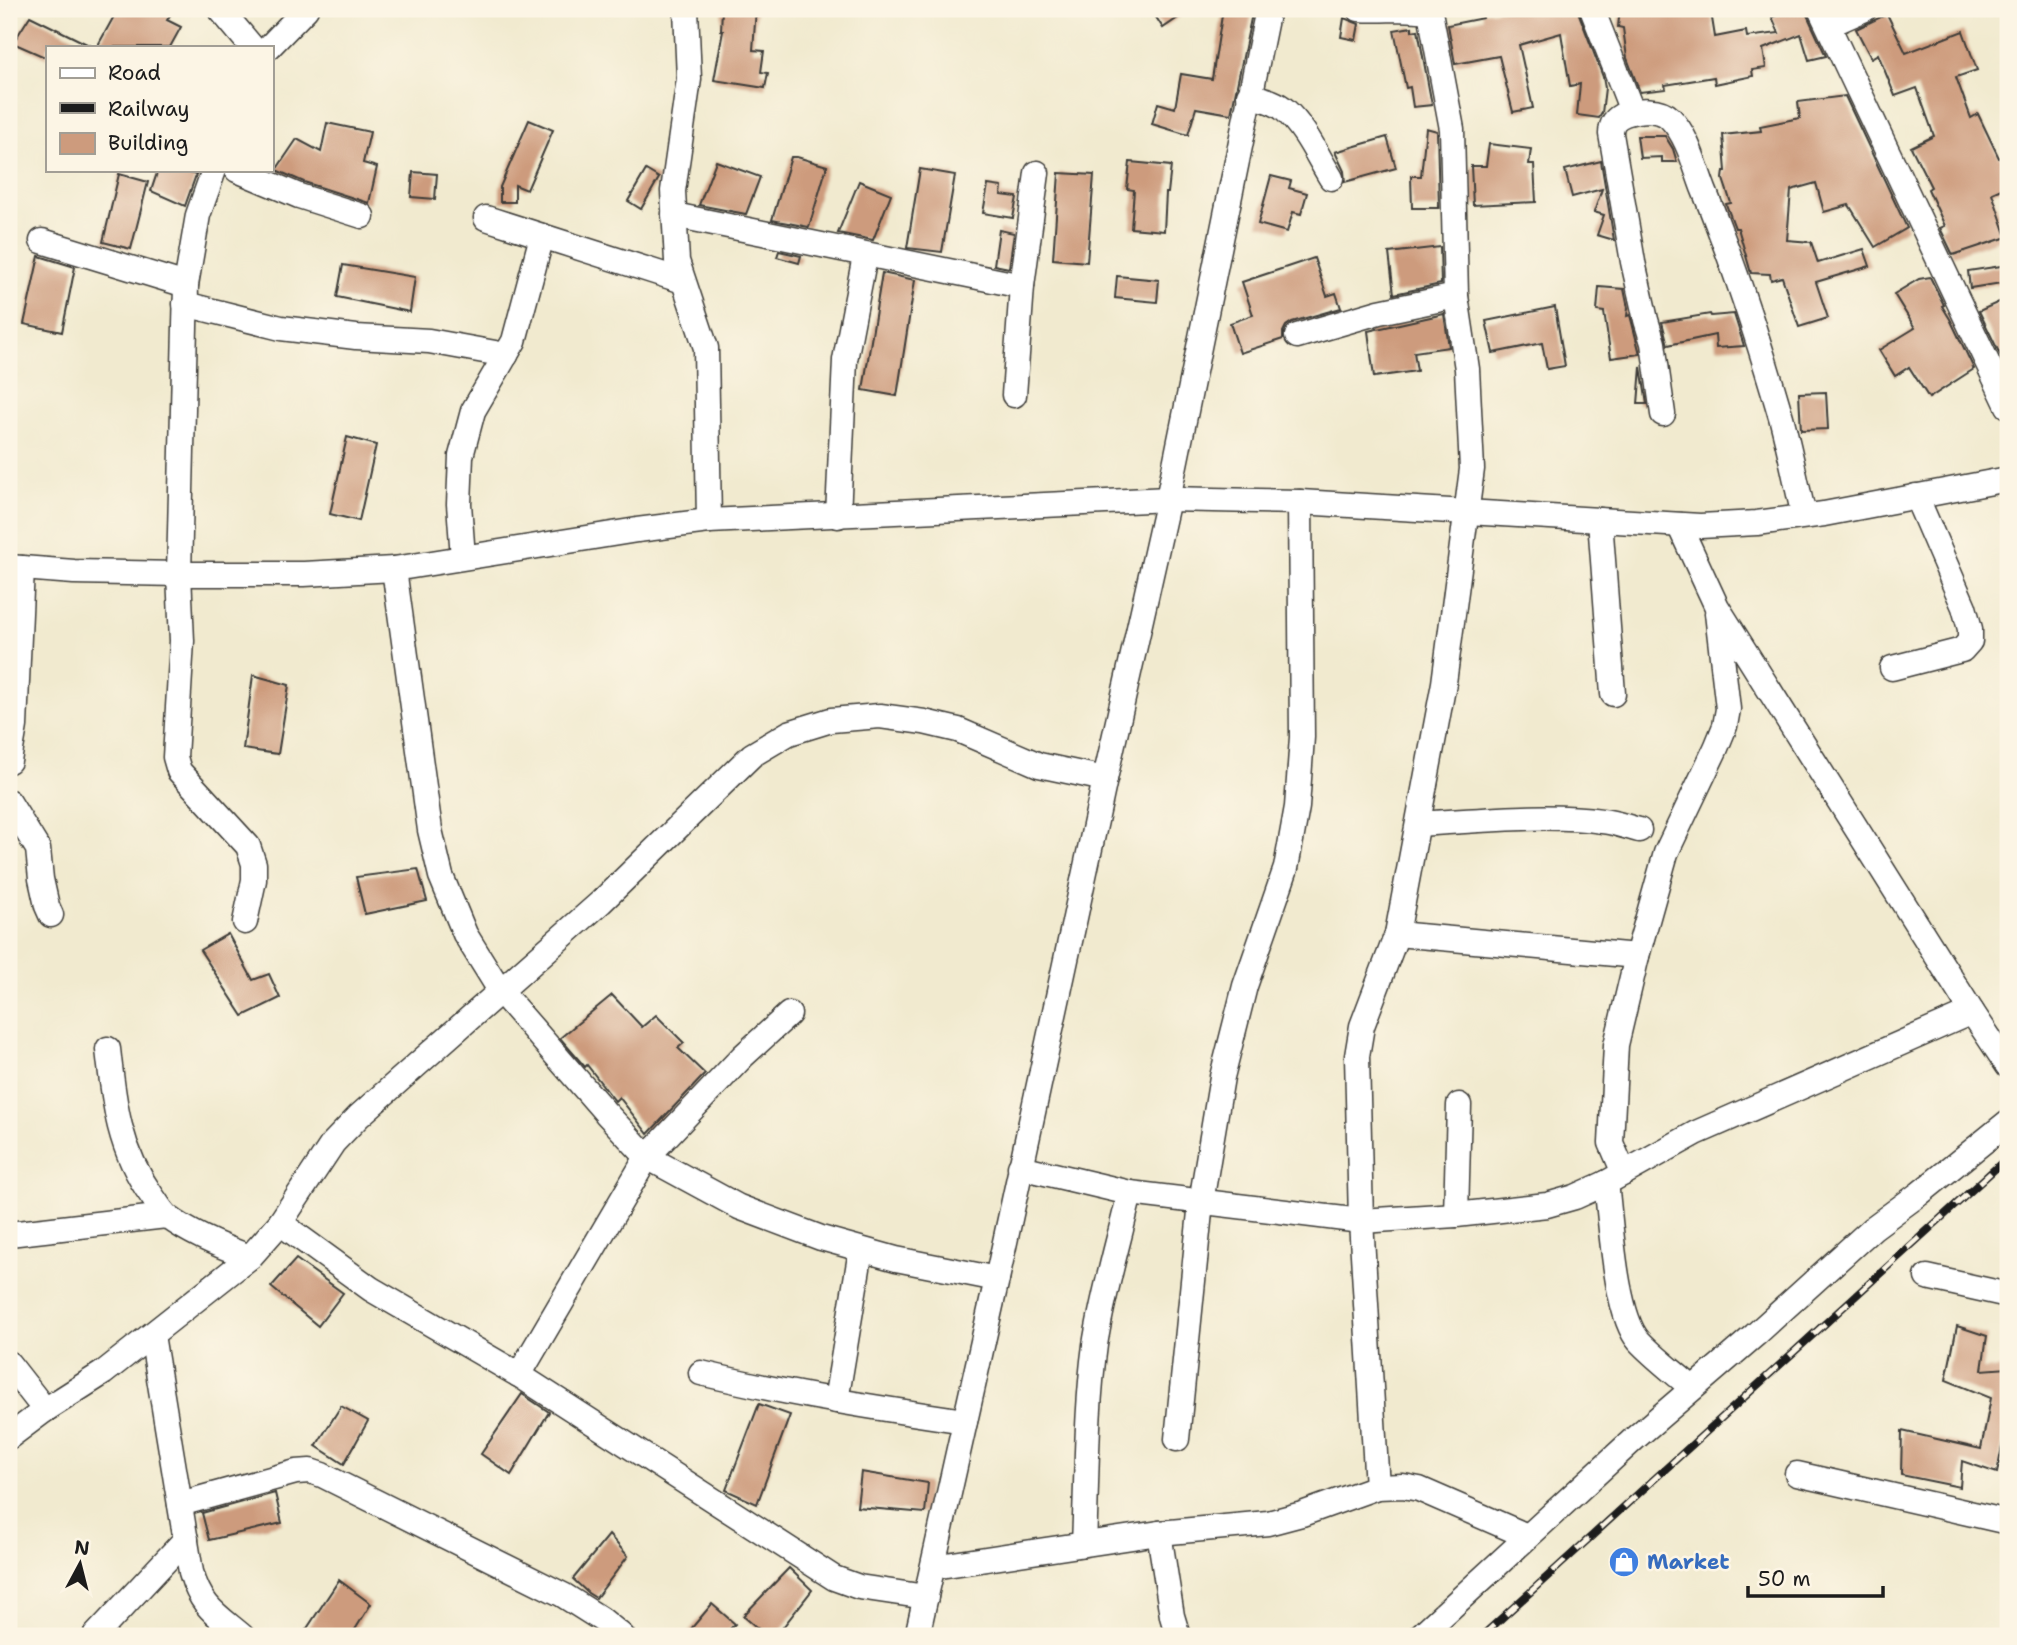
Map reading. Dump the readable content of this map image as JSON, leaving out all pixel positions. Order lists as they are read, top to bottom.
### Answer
{
  "places": {
    "shop": ["Market"]
  },
  "legend": ["Road", "Railway", "Building"],
  "scale_bar": "50 m",
  "north": "top"
}
